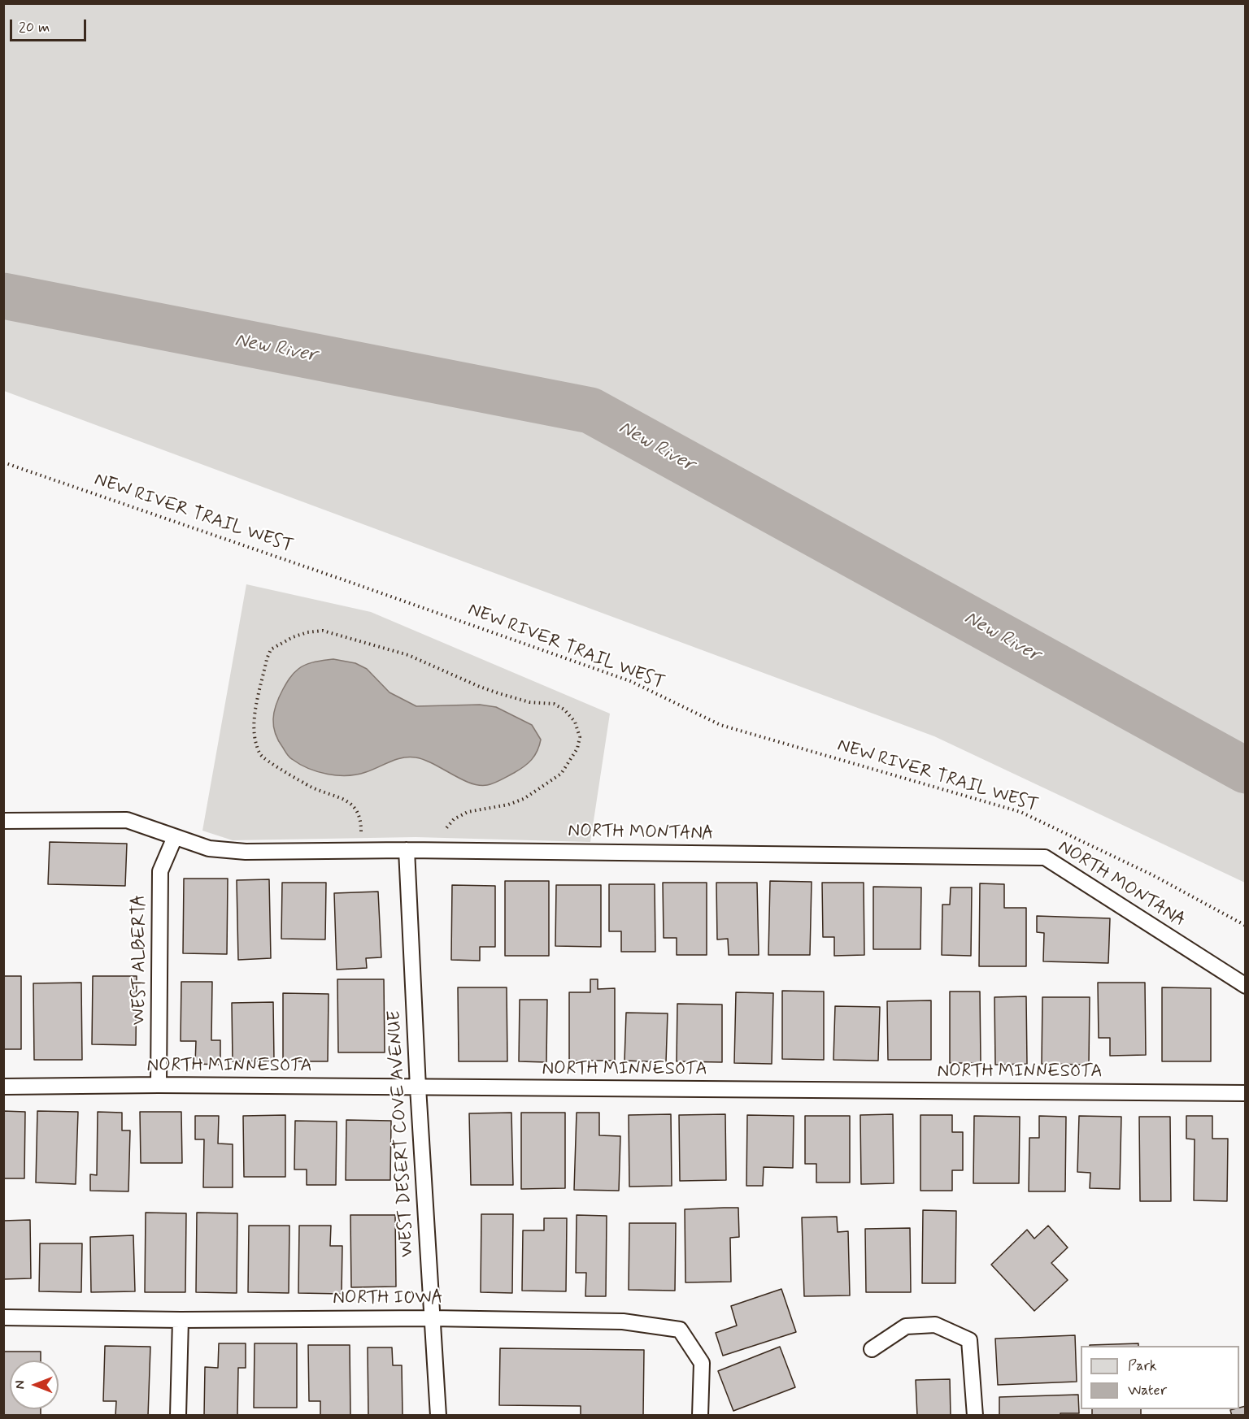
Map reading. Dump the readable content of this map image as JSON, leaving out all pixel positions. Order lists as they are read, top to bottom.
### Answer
{
  "streets": {
    "lane": [
      "NORTH MONTANA",
      "WEST ALBERTA",
      "NORTH MINNESOTA",
      "WEST DESERT COVE AVENUE",
      "NORTH IOWA"
    ],
    "path": ["NEW RIVER TRAIL WEST"]
  },
  "crossings": [
    ["NORTH MONTANA", "WEST ALBERTA"],
    ["NORTH MONTANA", "WEST DESERT COVE AVENUE"],
    ["WEST ALBERTA", "NORTH MINNESOTA"],
    ["NORTH MINNESOTA", "WEST DESERT COVE AVENUE"],
    ["WEST DESERT COVE AVENUE", "NORTH IOWA"]
  ],
  "water": ["New River"],
  "legend": ["Park", "Water"],
  "scale_bar": "20 m",
  "north": "left"
}
